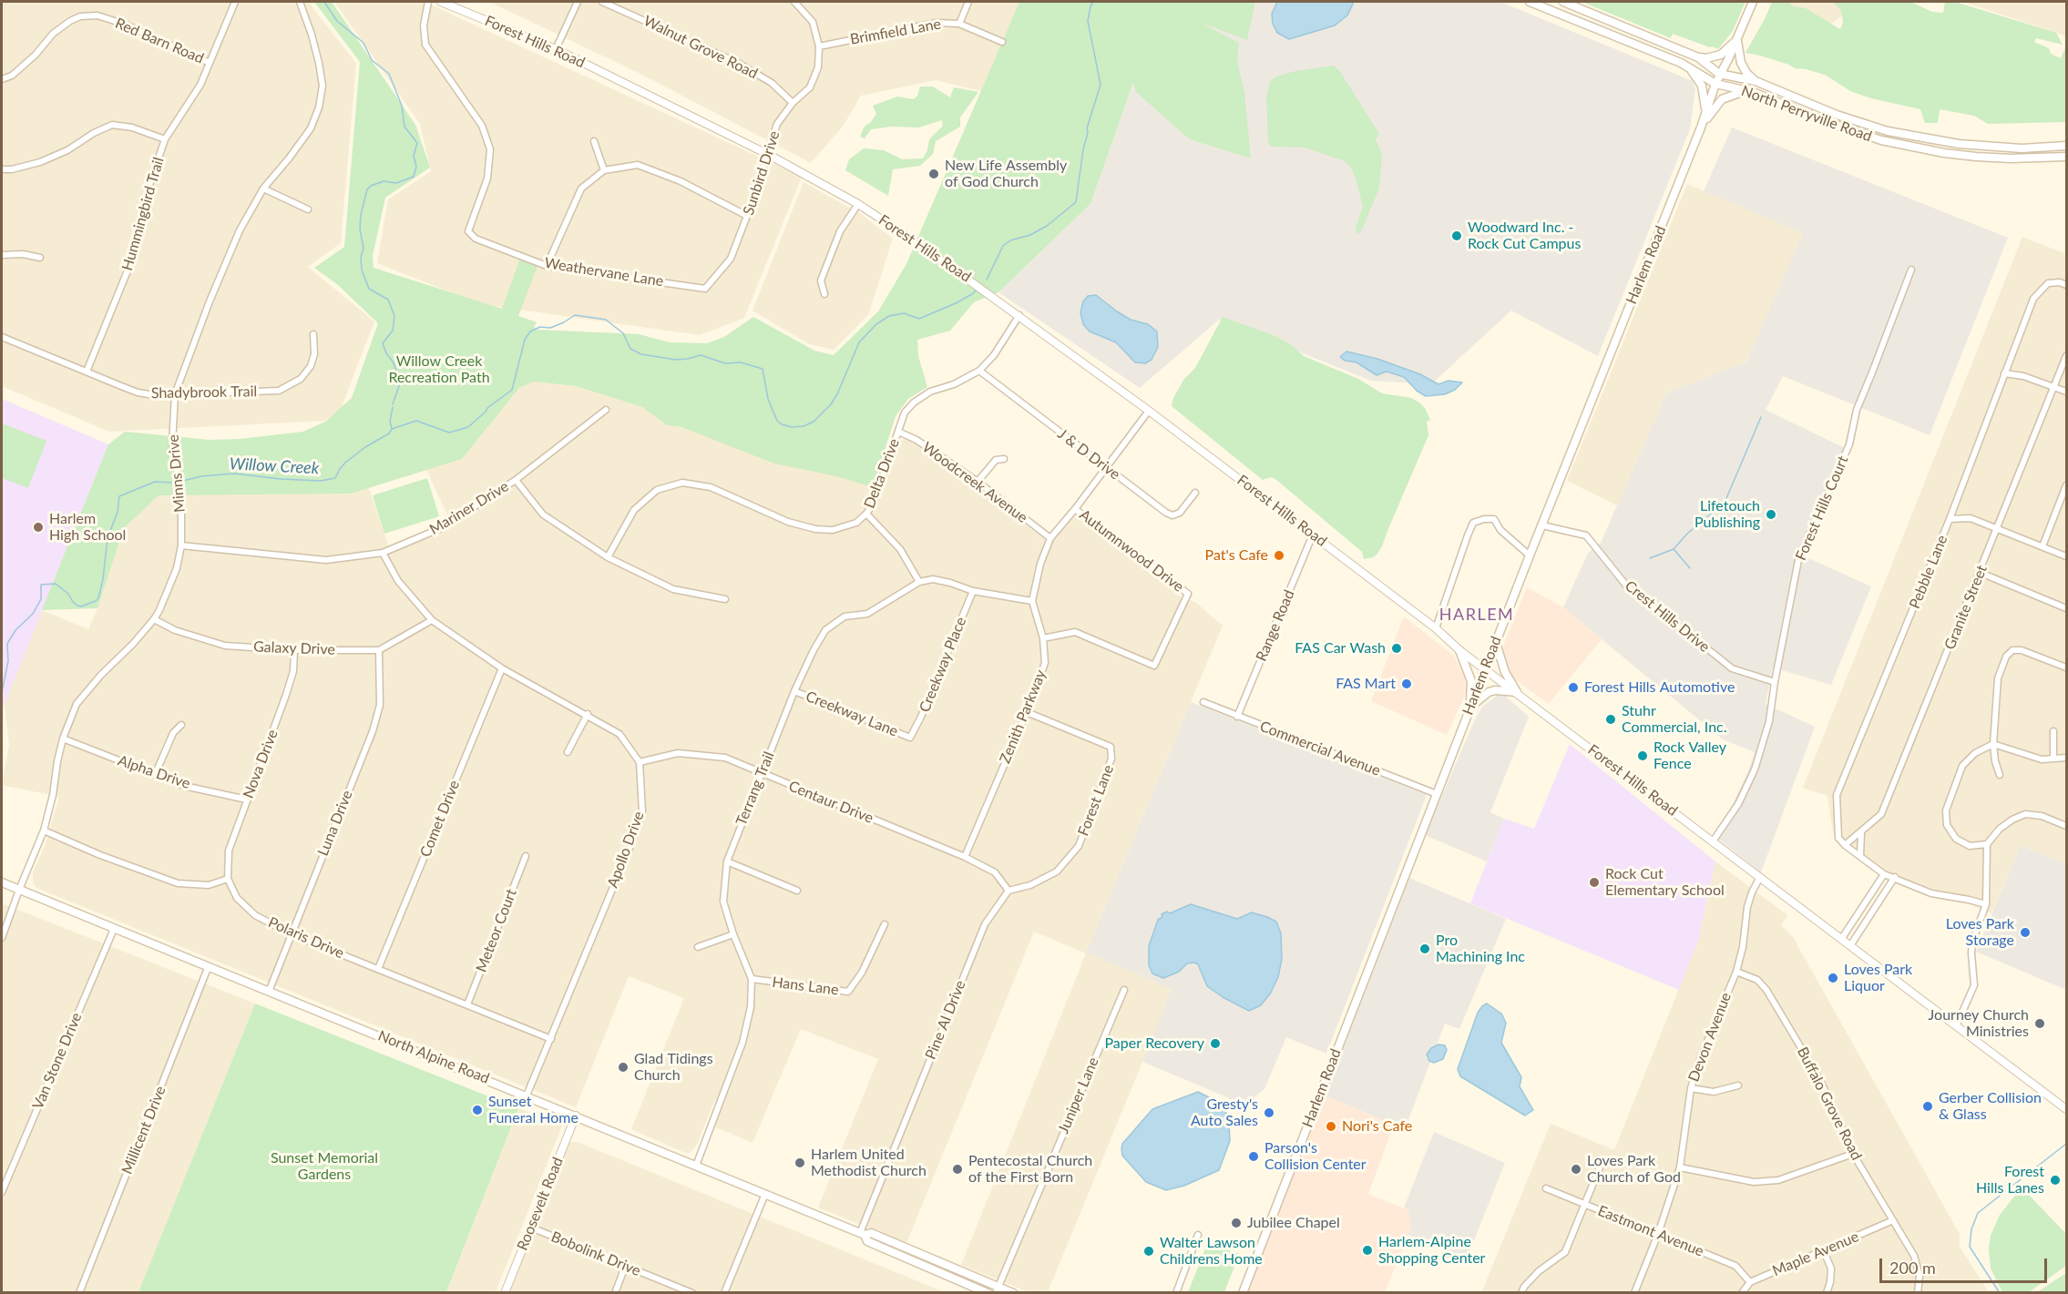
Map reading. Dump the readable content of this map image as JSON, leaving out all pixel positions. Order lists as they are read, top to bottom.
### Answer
{
  "streets": {
    "main road": ["North Perryville Road", "Harlem Road", "North Alpine Road"],
    "street": [
      "Brimfield Lane",
      "Red Barn Road",
      "Forest Hills Road",
      "Walnut Grove Road",
      "Sunbird Drive",
      "Hummingbird Trail",
      "Weathervane Lane",
      "Shadybrook Trail",
      "J & D Drive",
      "Minns Drive",
      "Delta Drive",
      "Woodcreek Avenue",
      "Mariner Drive",
      "Forest Hills Court",
      "Autumnwood Drive",
      "Pebble Lane",
      "Granite Street",
      "Crest Hills Drive",
      "Range Road",
      "Galaxy Drive",
      "Creekway Place",
      "Creekway Lane",
      "Zenith Parkway",
      "Commercial Avenue",
      "Nova Drive",
      "Alpha Drive",
      "Terrang Trail",
      "Forest Lane",
      "Centaur Drive",
      "Comet Drive",
      "Luna Drive",
      "Apollo Drive",
      "Meteor Court",
      "Polaris Drive",
      "Hans Lane",
      "Pine Al Drive",
      "Devon Avenue",
      "Van Stone Drive",
      "Juniper Lane",
      "Buffalo Grove Road",
      "Millicent Drive",
      "Roosevelt Road",
      "Eastmont Avenue",
      "Bobolink Drive",
      "Maple Avenue"
    ]
  },
  "crossings": [
    ["Brimfield Lane", "Sunbird Drive"],
    ["Red Barn Road", "Hummingbird Trail"],
    ["Forest Hills Road", "Sunbird Drive"],
    ["Forest Hills Road", "Harlem Road"],
    ["Forest Hills Road", "Delta Drive"],
    ["Forest Hills Road", "Forest Hills Court"],
    ["Forest Hills Road", "Range Road"],
    ["Forest Hills Road", "Zenith Parkway"],
    ["Forest Hills Road", "Devon Avenue"],
    ["Walnut Grove Road", "Sunbird Drive"],
    ["North Perryville Road", "Harlem Road"],
    ["Sunbird Drive", "Weathervane Lane"],
    ["Hummingbird Trail", "Shadybrook Trail"],
    ["Harlem Road", "Crest Hills Drive"],
    ["Harlem Road", "Commercial Avenue"],
    ["Shadybrook Trail", "Minns Drive"],
    ["J & D Drive", "Delta Drive"],
    ["J & D Drive", "Zenith Parkway"],
    ["Minns Drive", "Mariner Drive"],
    ["Minns Drive", "Galaxy Drive"],
    ["Minns Drive", "Alpha Drive"],
    ["Minns Drive", "North Alpine Road"],
    ["Delta Drive", "Woodcreek Avenue"],
    ["Woodcreek Avenue", "Zenith Parkway"],
    ["Forest Hills Court", "Crest Hills Drive"],
    ["Autumnwood Drive", "Zenith Parkway"],
    ["Pebble Lane", "Granite Street"],
    ["Range Road", "Commercial Avenue"],
    ["Galaxy Drive", "Nova Drive"],
    ["Galaxy Drive", "Luna Drive"],
    ["Creekway Place", "Creekway Lane"],
    ["Creekway Lane", "Terrang Trail"],
    ["Zenith Parkway", "Forest Lane"],
    ["Zenith Parkway", "Centaur Drive"],
    ["Nova Drive", "Alpha Drive"],
    ["Nova Drive", "Polaris Drive"],
    ["Terrang Trail", "Centaur Drive"],
    ["Terrang Trail", "Hans Lane"],
    ["Terrang Trail", "North Alpine Road"],
    ["Forest Lane", "Centaur Drive"],
    ["Forest Lane", "Pine Al Drive"],
    ["Centaur Drive", "Apollo Drive"],
    ["Centaur Drive", "Pine Al Drive"],
    ["Comet Drive", "Polaris Drive"],
    ["Luna Drive", "Polaris Drive"],
    ["Luna Drive", "North Alpine Road"],
    ["Apollo Drive", "Polaris Drive"],
    ["Apollo Drive", "North Alpine Road"],
    ["Meteor Court", "Polaris Drive"],
    ["Pine Al Drive", "North Alpine Road"],
    ["Devon Avenue", "Buffalo Grove Road"],
    ["Devon Avenue", "Eastmont Avenue"],
    ["North Alpine Road", "Van Stone Drive"],
    ["North Alpine Road", "Juniper Lane"],
    ["North Alpine Road", "Millicent Drive"],
    ["North Alpine Road", "Roosevelt Road"],
    ["Buffalo Grove Road", "Maple Avenue"],
    ["Roosevelt Road", "Bobolink Drive"],
    ["Eastmont Avenue", "Maple Avenue"]
  ],
  "districts": ["HARLEM"],
  "water": ["Willow Creek"],
  "parks": ["Willow Creek Recreation Path", "Sunset Memorial Gardens"],
  "places": [
    "New Life Assembly of God Church",
    "Woodward Inc. - Rock Cut Campus",
    "Lifetouch Publishing",
    "Harlem High School",
    "Pat's Cafe",
    "FAS Car Wash",
    "FAS Mart",
    "Forest Hills Automotive",
    "Stuhr Commercial, Inc.",
    "Rock Valley Fence",
    "Rock Cut Elementary School",
    "Loves Park Storage",
    "Pro Machining Inc",
    "Loves Park Liquor",
    "Journey Church Ministries",
    "Paper Recovery",
    "Glad Tidings Church",
    "Gerber Collision & Glass",
    "Sunset Funeral Home",
    "Gresty's Auto Sales",
    "Nori's Cafe",
    "Parson's Collision Center",
    "Harlem United Methodist Church",
    "Pentecostal Church of the First Born",
    "Loves Park Church of God",
    "Forest Hills Lanes",
    "Jubilee Chapel",
    "Harlem-Alpine Shopping Center",
    "Walter Lawson Childrens Home"
  ],
  "scale_bar": "200 m"
}
